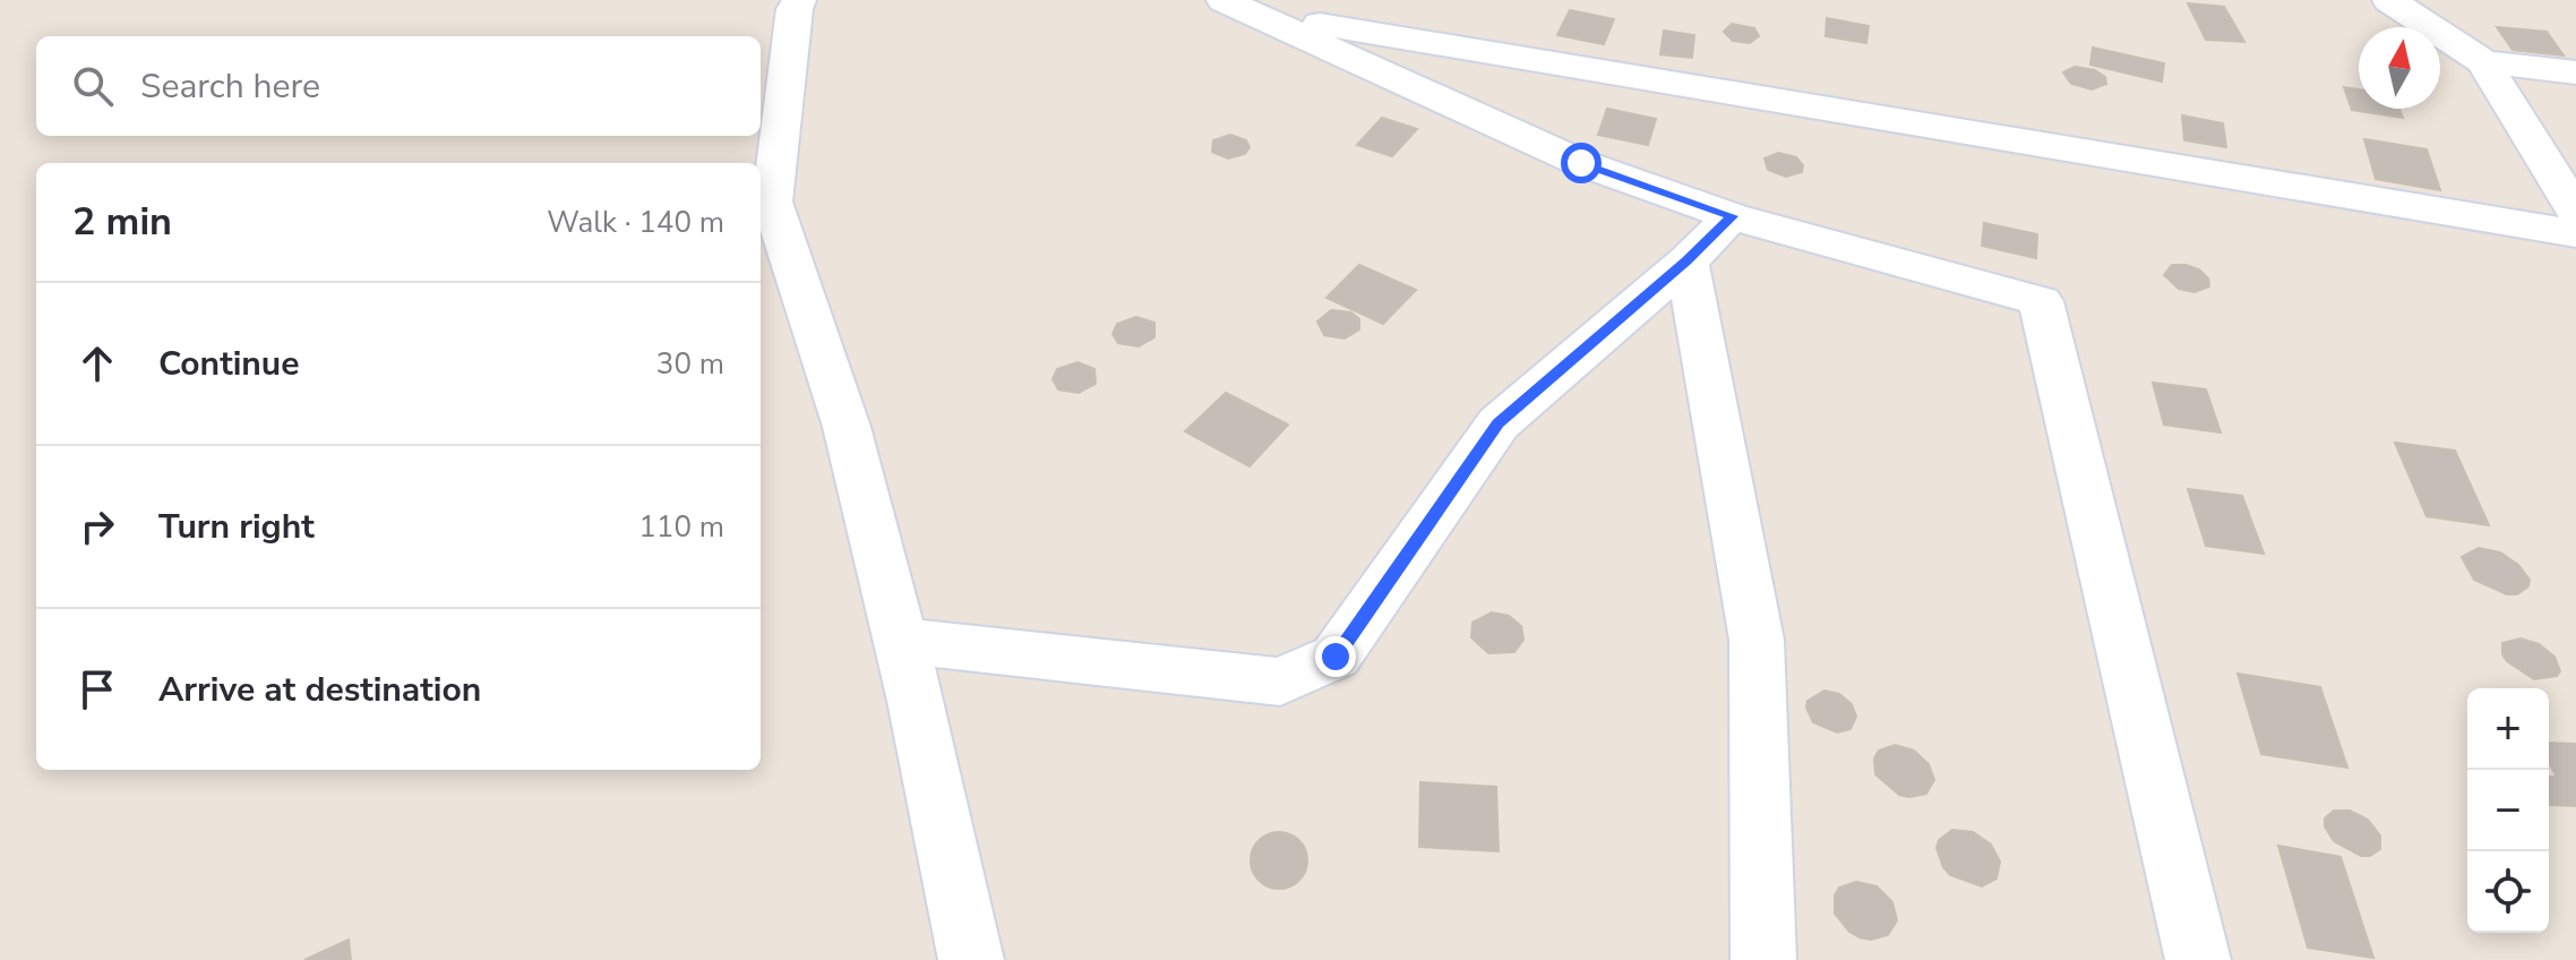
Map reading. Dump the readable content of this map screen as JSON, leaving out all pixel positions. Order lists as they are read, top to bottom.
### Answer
{
  "north": "top",
  "page": {
    "search": "Search here",
    "heading": ["2 min", "Walk · 140 m"],
    "list": [
      ["Continue", "30 m"],
      ["Turn right", "110 m"],
      "Arrive at destination"
    ],
    "map_buttons": ["+", "−"]
  }
}
